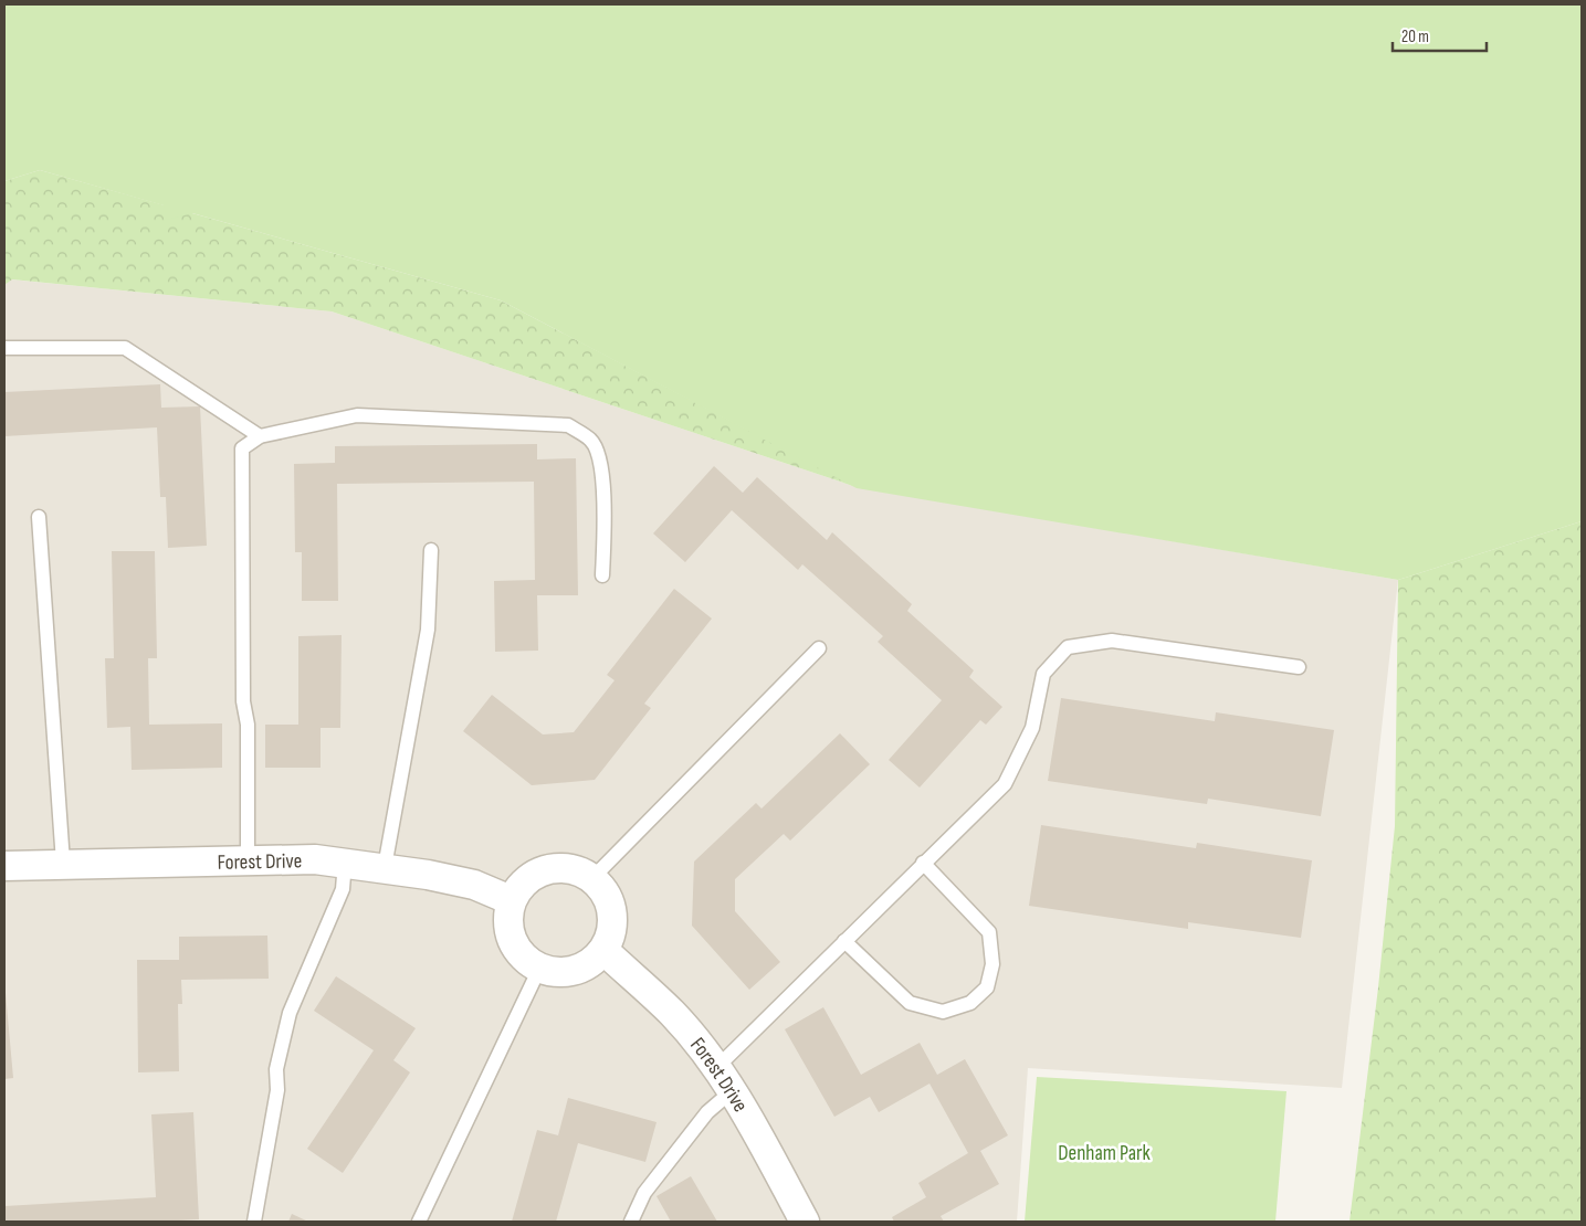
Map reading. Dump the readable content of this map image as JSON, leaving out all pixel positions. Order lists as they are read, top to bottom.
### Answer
{
  "streets": {
    "street": ["Forest Drive"]
  },
  "parks": ["Denham Park"],
  "scale_bar": "20 m"
}
